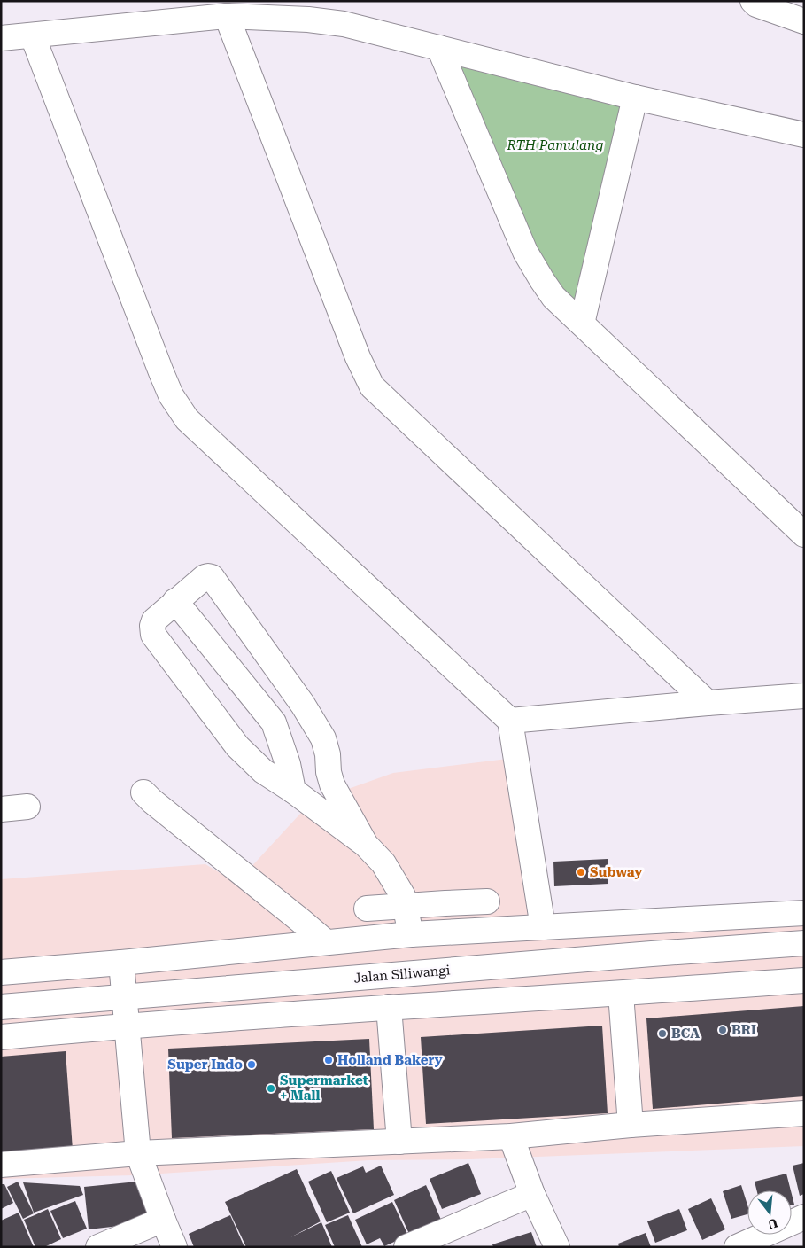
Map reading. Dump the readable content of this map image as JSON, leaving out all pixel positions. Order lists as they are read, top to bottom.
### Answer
{
  "streets": {
    "street": ["Jalan Siliwangi"]
  },
  "parks": ["RTH Pamulang"],
  "places": [
    "Subway",
    "BRI",
    "BCA",
    "Holland Bakery",
    "Super Indo",
    "Supermarket + Mall"
  ],
  "north": "bottom"
}
